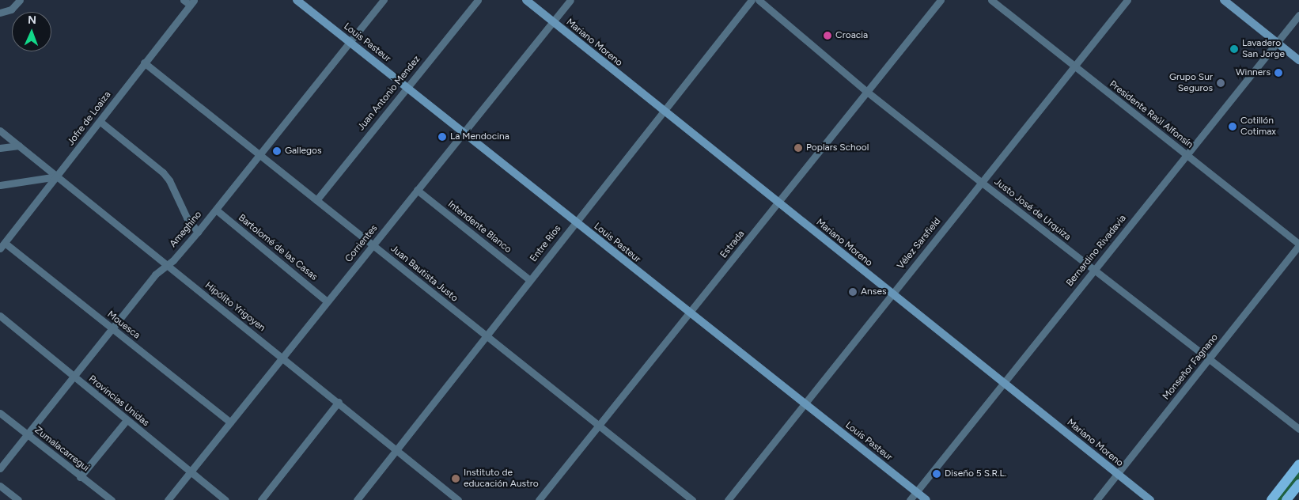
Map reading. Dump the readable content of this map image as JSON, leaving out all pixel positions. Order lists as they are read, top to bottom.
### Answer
{
  "streets": {
    "street": [
      "Louis Pasteur",
      "Mariano Moreno",
      "Juan Antonio Mendez",
      "Presidente Raúl Alfonsín",
      "Jofre de Loaiza",
      "Justo José de Urquiza",
      "Intendente Blanco",
      "Ameghino",
      "Corrientes",
      "Entre Ríos",
      "Vélez Sarsfield",
      "Estrada",
      "Bartolomé de las Casas",
      "Bernardino Rivadavia",
      "Juan Bautista Justo",
      "Hipólito Yrigoyen",
      "Mouesca",
      "Monseñor Fagnano",
      "Provincias Unidas",
      "Zumalacarregui"
    ]
  },
  "crossings": [
    ["Louis Pasteur", "Juan Antonio Mendez"],
    ["Louis Pasteur", "Ameghino"],
    ["Louis Pasteur", "Corrientes"],
    ["Louis Pasteur", "Entre Ríos"],
    ["Louis Pasteur", "Vélez Sarsfield"],
    ["Louis Pasteur", "Estrada"],
    ["Louis Pasteur", "Bernardino Rivadavia"],
    ["Mariano Moreno", "Corrientes"],
    ["Mariano Moreno", "Entre Ríos"],
    ["Mariano Moreno", "Vélez Sarsfield"],
    ["Mariano Moreno", "Estrada"],
    ["Mariano Moreno", "Bernardino Rivadavia"],
    ["Mariano Moreno", "Monseñor Fagnano"],
    ["Juan Antonio Mendez", "Juan Bautista Justo"],
    ["Presidente Raúl Alfonsín", "Vélez Sarsfield"],
    ["Presidente Raúl Alfonsín", "Bernardino Rivadavia"],
    ["Presidente Raúl Alfonsín", "Monseñor Fagnano"],
    ["Jofre de Loaiza", "Juan Bautista Justo"],
    ["Jofre de Loaiza", "Hipólito Yrigoyen"],
    ["Jofre de Loaiza", "Mouesca"],
    ["Justo José de Urquiza", "Vélez Sarsfield"],
    ["Justo José de Urquiza", "Estrada"],
    ["Justo José de Urquiza", "Bernardino Rivadavia"],
    ["Justo José de Urquiza", "Monseñor Fagnano"],
    ["Intendente Blanco", "Corrientes"],
    ["Intendente Blanco", "Entre Ríos"],
    ["Ameghino", "Bartolomé de las Casas"],
    ["Ameghino", "Juan Bautista Justo"],
    ["Ameghino", "Hipólito Yrigoyen"],
    ["Ameghino", "Mouesca"],
    ["Ameghino", "Provincias Unidas"],
    ["Ameghino", "Zumalacarregui"],
    ["Corrientes", "Bartolomé de las Casas"],
    ["Corrientes", "Juan Bautista Justo"],
    ["Corrientes", "Hipólito Yrigoyen"],
    ["Corrientes", "Mouesca"],
    ["Corrientes", "Provincias Unidas"],
    ["Entre Ríos", "Juan Bautista Justo"],
    ["Entre Ríos", "Hipólito Yrigoyen"],
    ["Estrada", "Juan Bautista Justo"]
  ],
  "places": [
    "Croacia",
    "Lavadero San Jorge",
    "Winners",
    "Grupo Sur Seguros",
    "Cotillón Cotimax",
    "La Mendocina",
    "Poplars School",
    "Gallegos",
    "Anses",
    "Diseño 5 S.R.L.",
    "Instituto de educación Austro"
  ],
  "north": "top"
}
